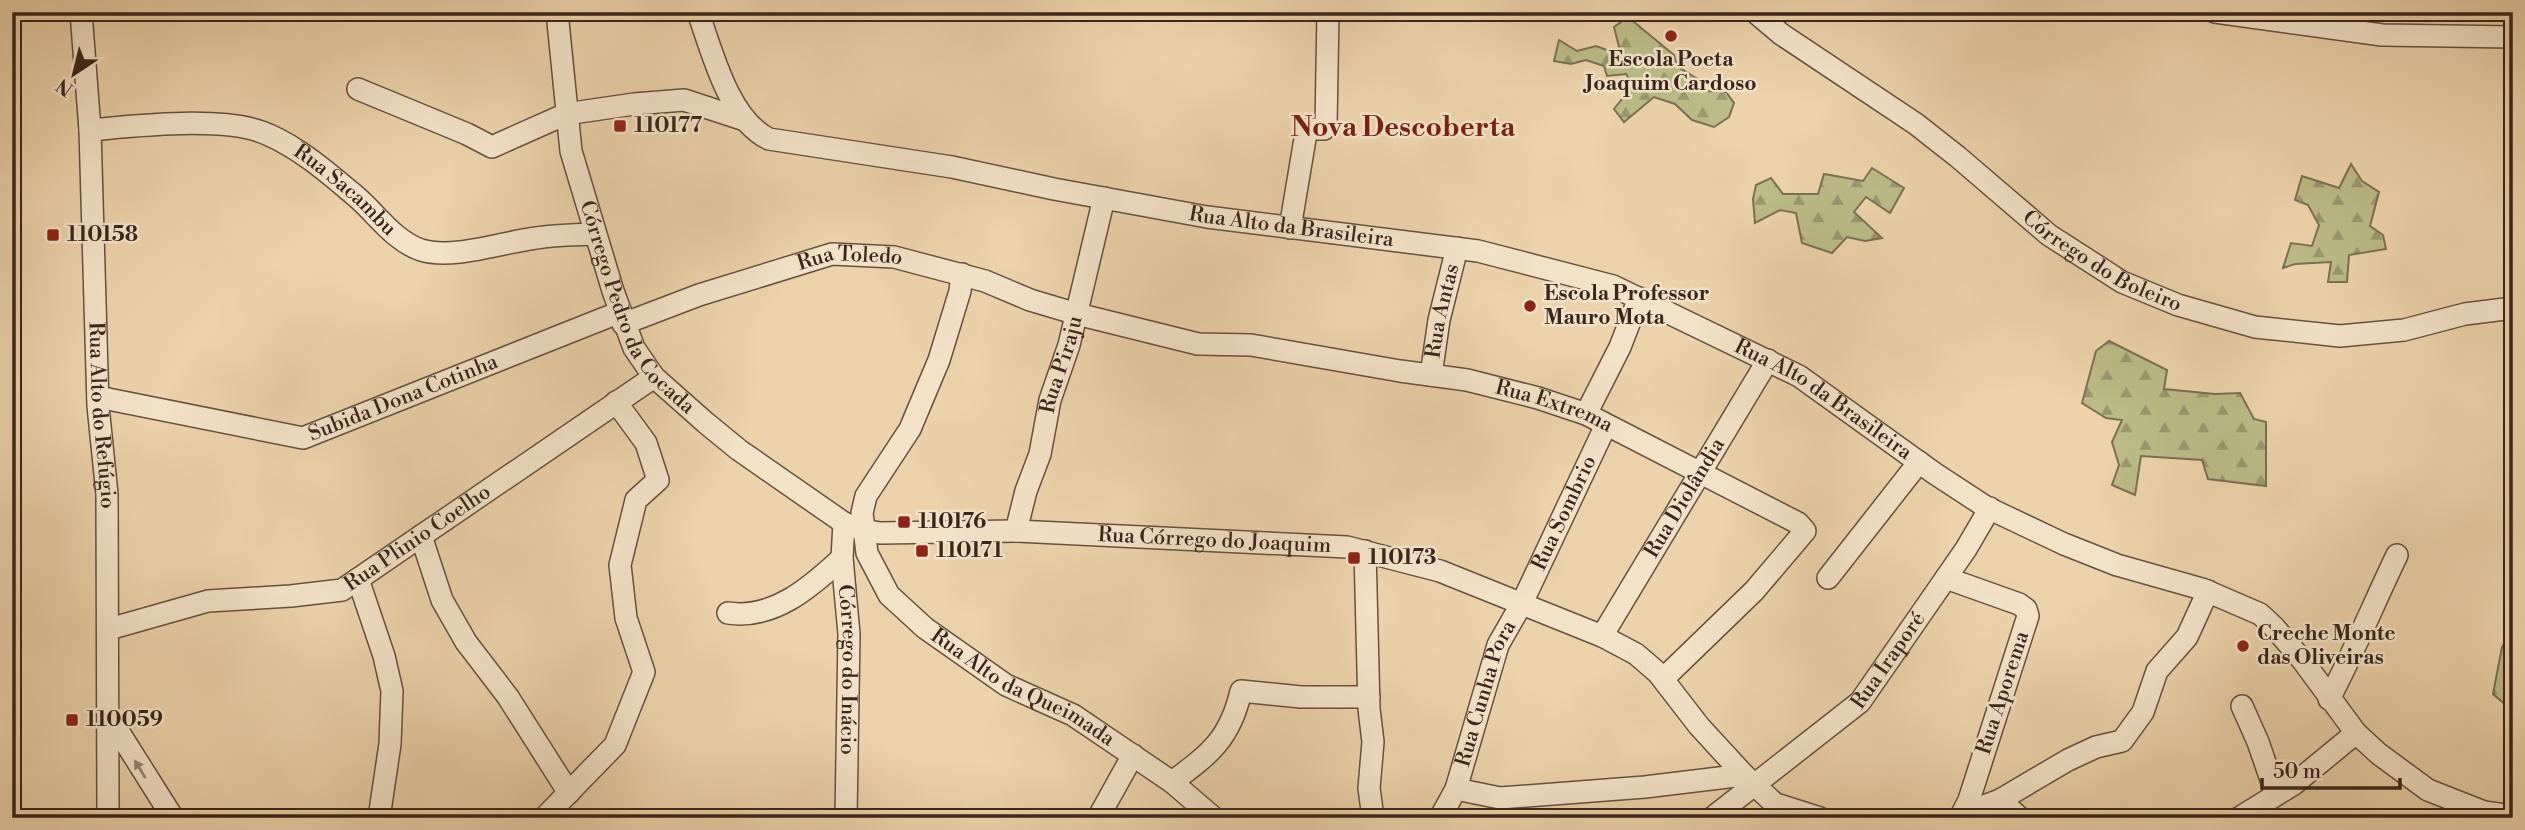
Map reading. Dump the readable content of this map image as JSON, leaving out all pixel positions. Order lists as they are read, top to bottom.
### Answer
{
  "streets": {
    "street": [
      "Rua Sacambu",
      "Rua Alto da Brasileira",
      "Córrego do Boleiro",
      "Rua Toledo",
      "Córrego Pedro da Cocada",
      "Rua Antas",
      "Rua Piraju",
      "Subida Dona Cotinha",
      "Rua Extrema",
      "Rua Alto do Refúgio",
      "Rua Diolândia",
      "Rua Sombrio",
      "Rua Plinio Coelho",
      "Rua Córrego do Joaquim",
      "Rua Iraporé",
      "Córrego do Inácio",
      "Rua Alto da Queimada",
      "Rua Aporema",
      "Rua Cunha Pora"
    ]
  },
  "crossings": [
    ["Rua Sacambu", "Córrego Pedro da Cocada"],
    ["Rua Sacambu", "Rua Alto do Refúgio"],
    ["Rua Alto da Brasileira", "Rua Antas"],
    ["Rua Alto da Brasileira", "Rua Piraju"],
    ["Rua Alto da Brasileira", "Rua Diolândia"],
    ["Rua Alto da Brasileira", "Rua Iraporé"],
    ["Rua Toledo", "Córrego Pedro da Cocada"],
    ["Rua Toledo", "Rua Piraju"],
    ["Rua Toledo", "Subida Dona Cotinha"],
    ["Rua Toledo", "Rua Extrema"],
    ["Rua Toledo", "Córrego do Inácio"],
    ["Córrego Pedro da Cocada", "Subida Dona Cotinha"],
    ["Córrego Pedro da Cocada", "Rua Plinio Coelho"],
    ["Córrego Pedro da Cocada", "Rua Córrego do Joaquim"],
    ["Córrego Pedro da Cocada", "Córrego do Inácio"],
    ["Córrego Pedro da Cocada", "Rua Alto da Queimada"],
    ["Rua Antas", "Rua Extrema"],
    ["Rua Piraju", "Rua Extrema"],
    ["Rua Piraju", "Rua Córrego do Joaquim"],
    ["Subida Dona Cotinha", "Rua Alto do Refúgio"],
    ["Rua Extrema", "Rua Diolândia"],
    ["Rua Extrema", "Rua Sombrio"],
    ["Rua Extrema", "Rua Córrego do Joaquim"],
    ["Rua Alto do Refúgio", "Rua Plinio Coelho"],
    ["Rua Diolândia", "Rua Córrego do Joaquim"],
    ["Rua Sombrio", "Rua Córrego do Joaquim"],
    ["Rua Sombrio", "Rua Cunha Pora"],
    ["Rua Córrego do Joaquim", "Rua Iraporé"],
    ["Rua Córrego do Joaquim", "Córrego do Inácio"],
    ["Rua Córrego do Joaquim", "Rua Alto da Queimada"],
    ["Rua Córrego do Joaquim", "Rua Cunha Pora"],
    ["Rua Iraporé", "Rua Aporema"],
    ["Córrego do Inácio", "Rua Alto da Queimada"]
  ],
  "districts": ["Nova Descoberta"],
  "places": {
    "other": ["Escola Poeta Joaquim Cardoso", "Escola Professor Mauro Mota", "Creche Monte das Oliveiras"],
    "transit": [
      "110177",
      "110158",
      "110176",
      "110171",
      "110173",
      "110059"
    ]
  },
  "scale_bar": "50 m",
  "north": "bottom left"
}
